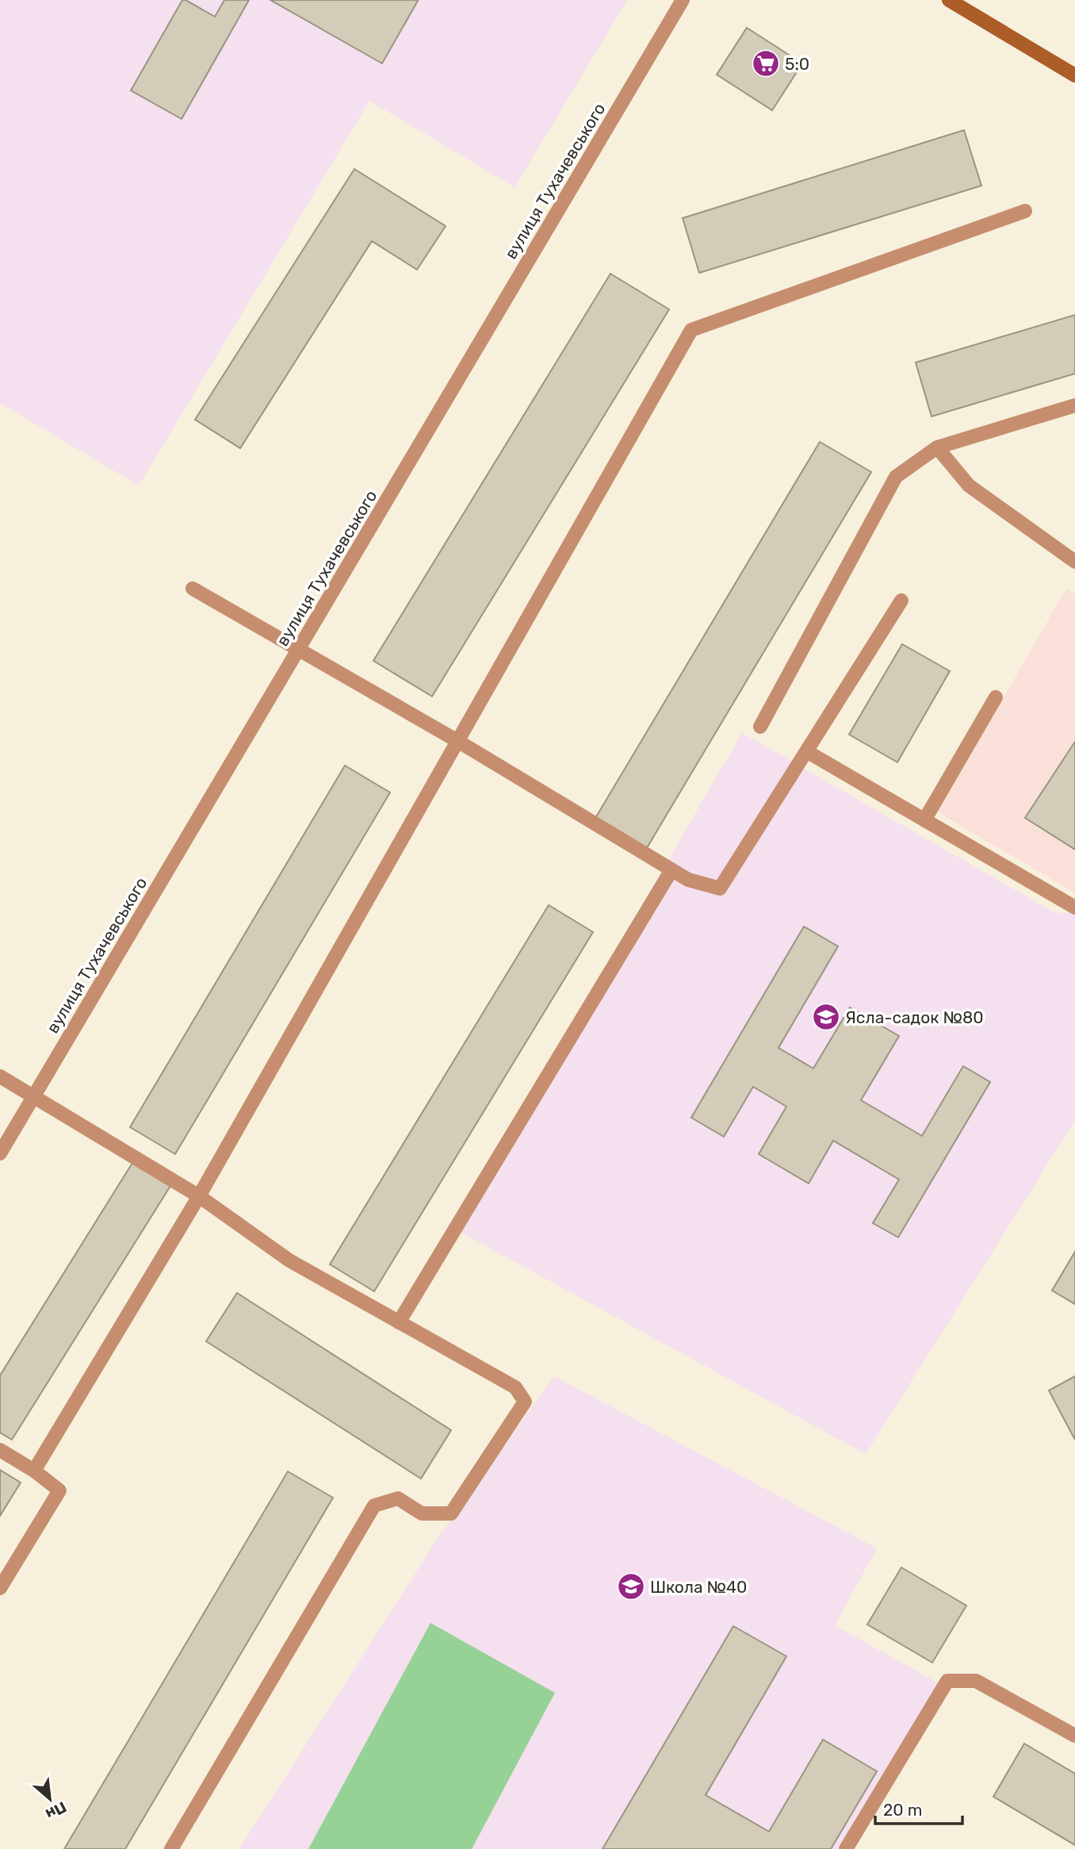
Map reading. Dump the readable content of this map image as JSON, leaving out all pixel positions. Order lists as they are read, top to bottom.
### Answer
{
  "streets": {
    "street": ["вулиця Тухачевського"]
  },
  "places": {
    "supermarket": ["5:0"],
    "school or university": ["Ясла-садок №80", "Школа №40"]
  },
  "scale_bar": "20 m",
  "north": "bottom right"
}
